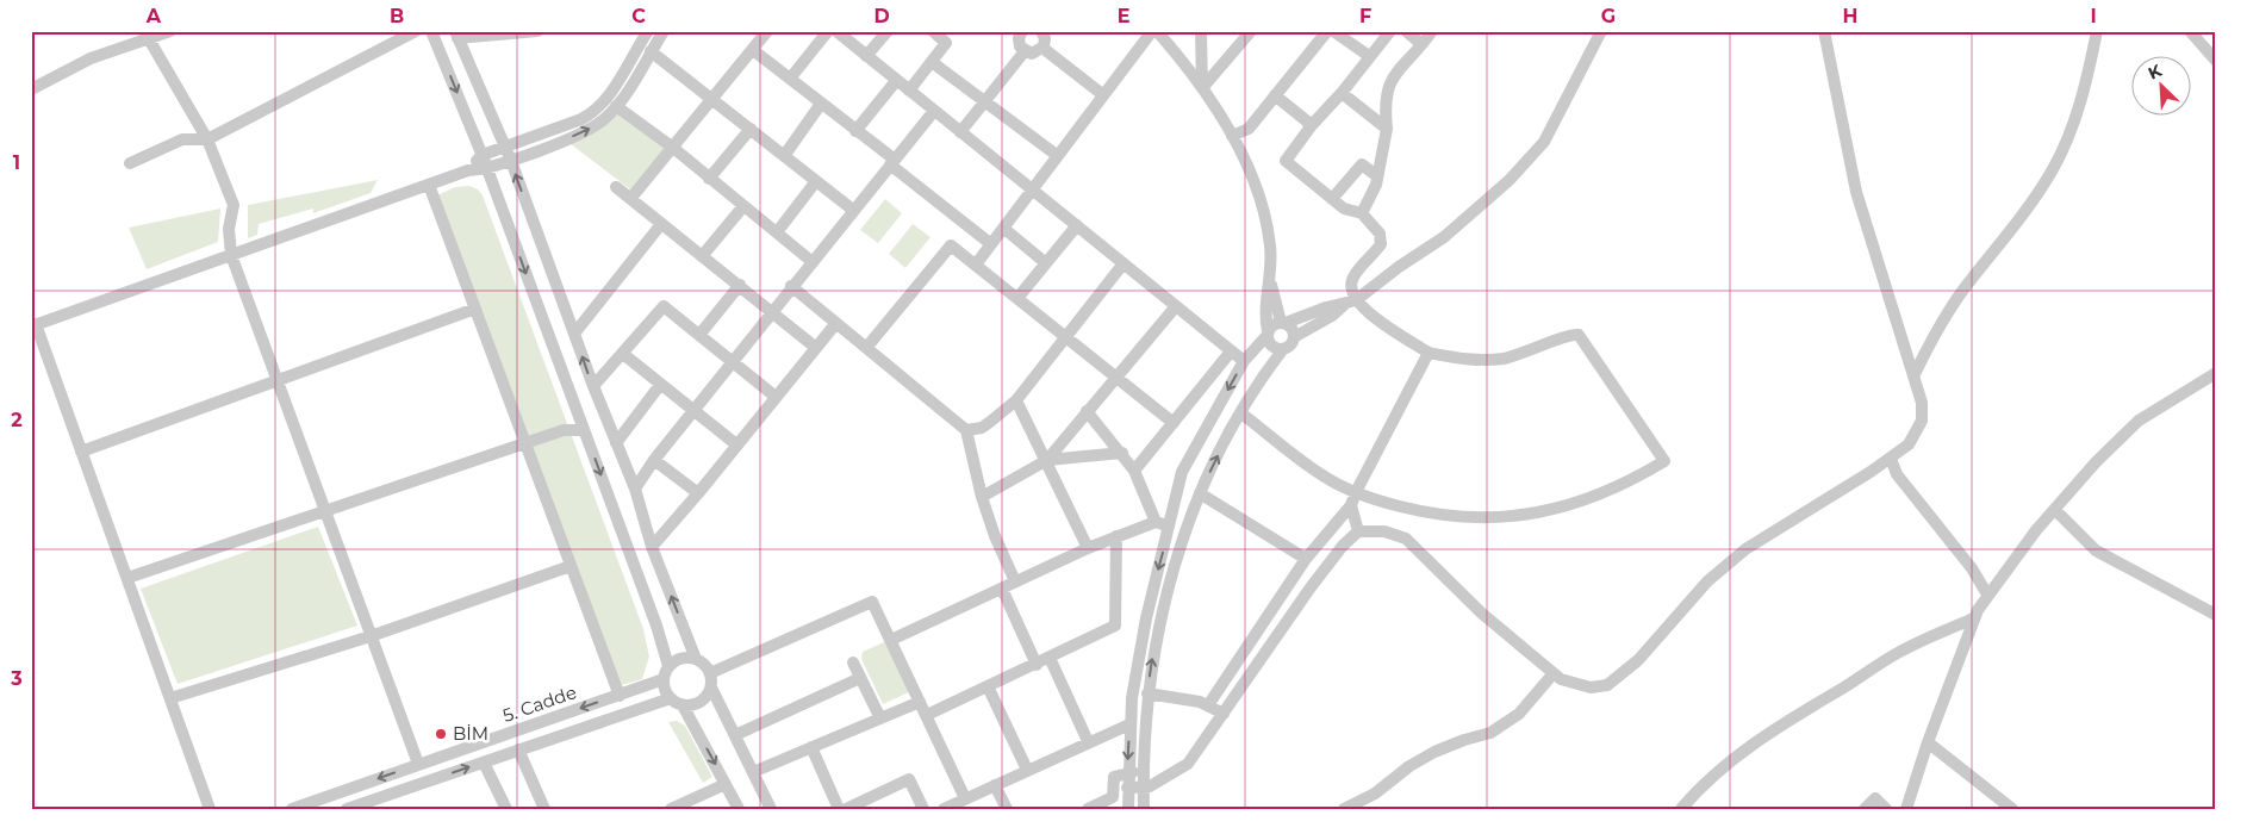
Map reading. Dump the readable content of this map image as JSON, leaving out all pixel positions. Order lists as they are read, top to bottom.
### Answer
{
  "streets": {
    "street": ["5. Cadde"]
  },
  "places": ["BİM"],
  "north": "top left",
  "grid": {
    "columns": [
      "A",
      "B",
      "C",
      "D",
      "E",
      "F",
      "G",
      "H",
      "I"
    ],
    "rows": ["1", "2", "3"]
  }
}
